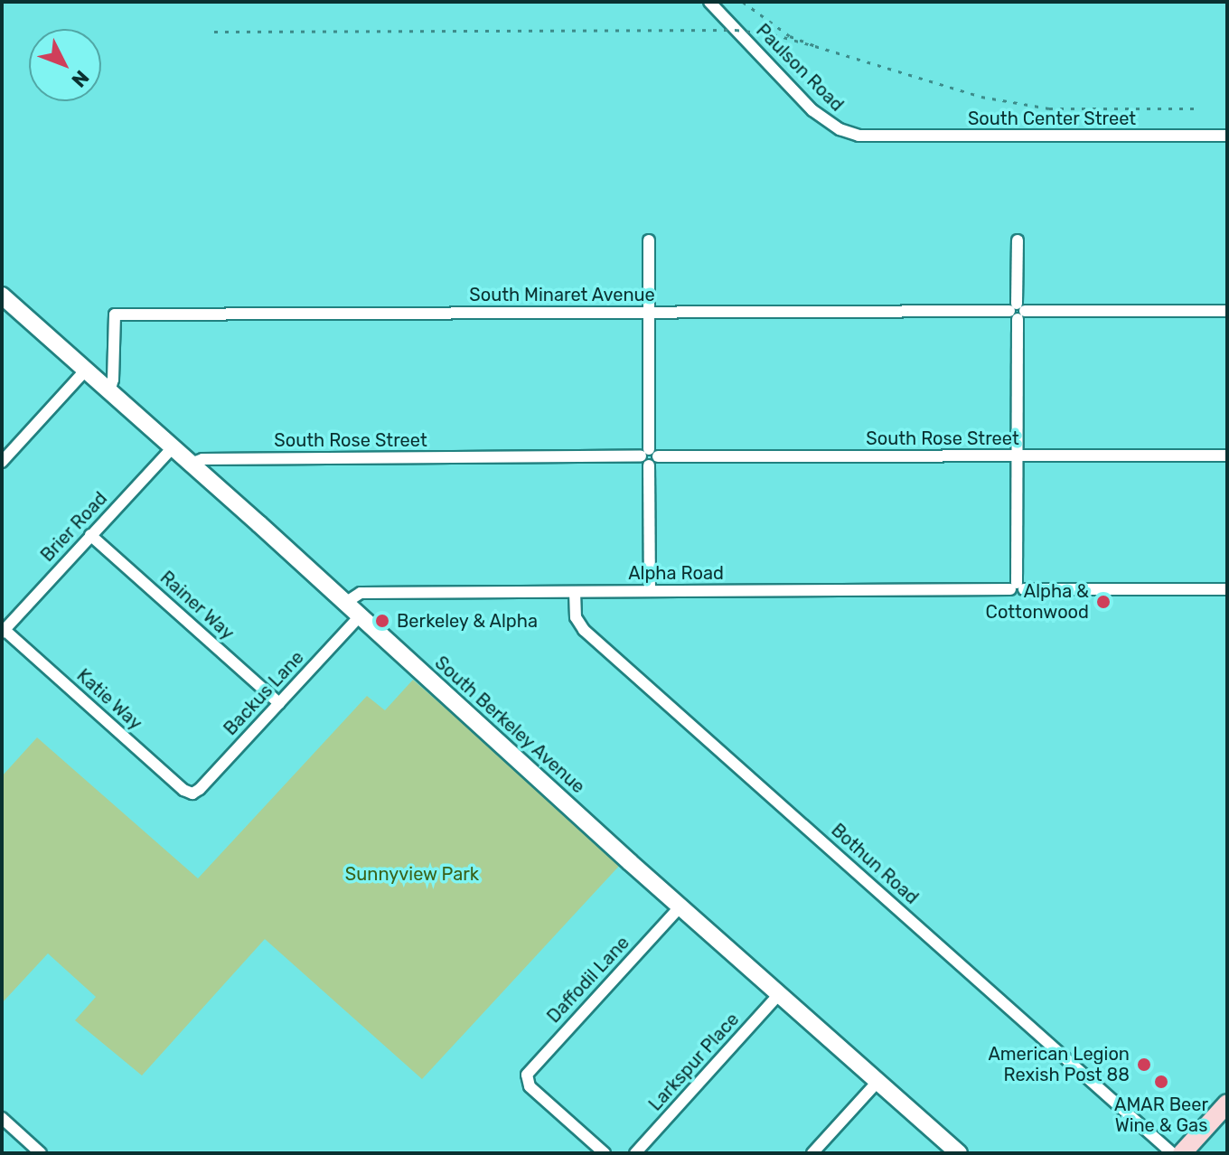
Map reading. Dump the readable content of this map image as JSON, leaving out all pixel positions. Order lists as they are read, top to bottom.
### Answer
{
  "streets": {
    "street": [
      "Paulson Road",
      "South Center Street",
      "South Minaret Avenue",
      "South Rose Street",
      "Brier Road",
      "Alpha Road",
      "Rainer Way",
      "Backus Lane",
      "Katie Way",
      "South Berkeley Avenue",
      "Bothun Road",
      "Daffodil Lane",
      "Larkspur Place"
    ]
  },
  "crossings": [
    ["Paulson Road", "South Center Street"],
    ["South Minaret Avenue", "South Berkeley Avenue"],
    ["South Rose Street", "South Berkeley Avenue"],
    ["Brier Road", "Rainer Way"],
    ["Brier Road", "Katie Way"],
    ["Brier Road", "South Berkeley Avenue"],
    ["Alpha Road", "South Berkeley Avenue"],
    ["Alpha Road", "Bothun Road"],
    ["Rainer Way", "Backus Lane"],
    ["Backus Lane", "Katie Way"],
    ["Backus Lane", "South Berkeley Avenue"],
    ["South Berkeley Avenue", "Daffodil Lane"],
    ["South Berkeley Avenue", "Larkspur Place"]
  ],
  "parks": ["Sunnyview Park"],
  "places": [
    "Alpha & Cottonwood",
    "Berkeley & Alpha",
    "American Legion Rexish Post 88",
    "AMAR Beer Wine & Gas"
  ],
  "north": "bottom right"
}
